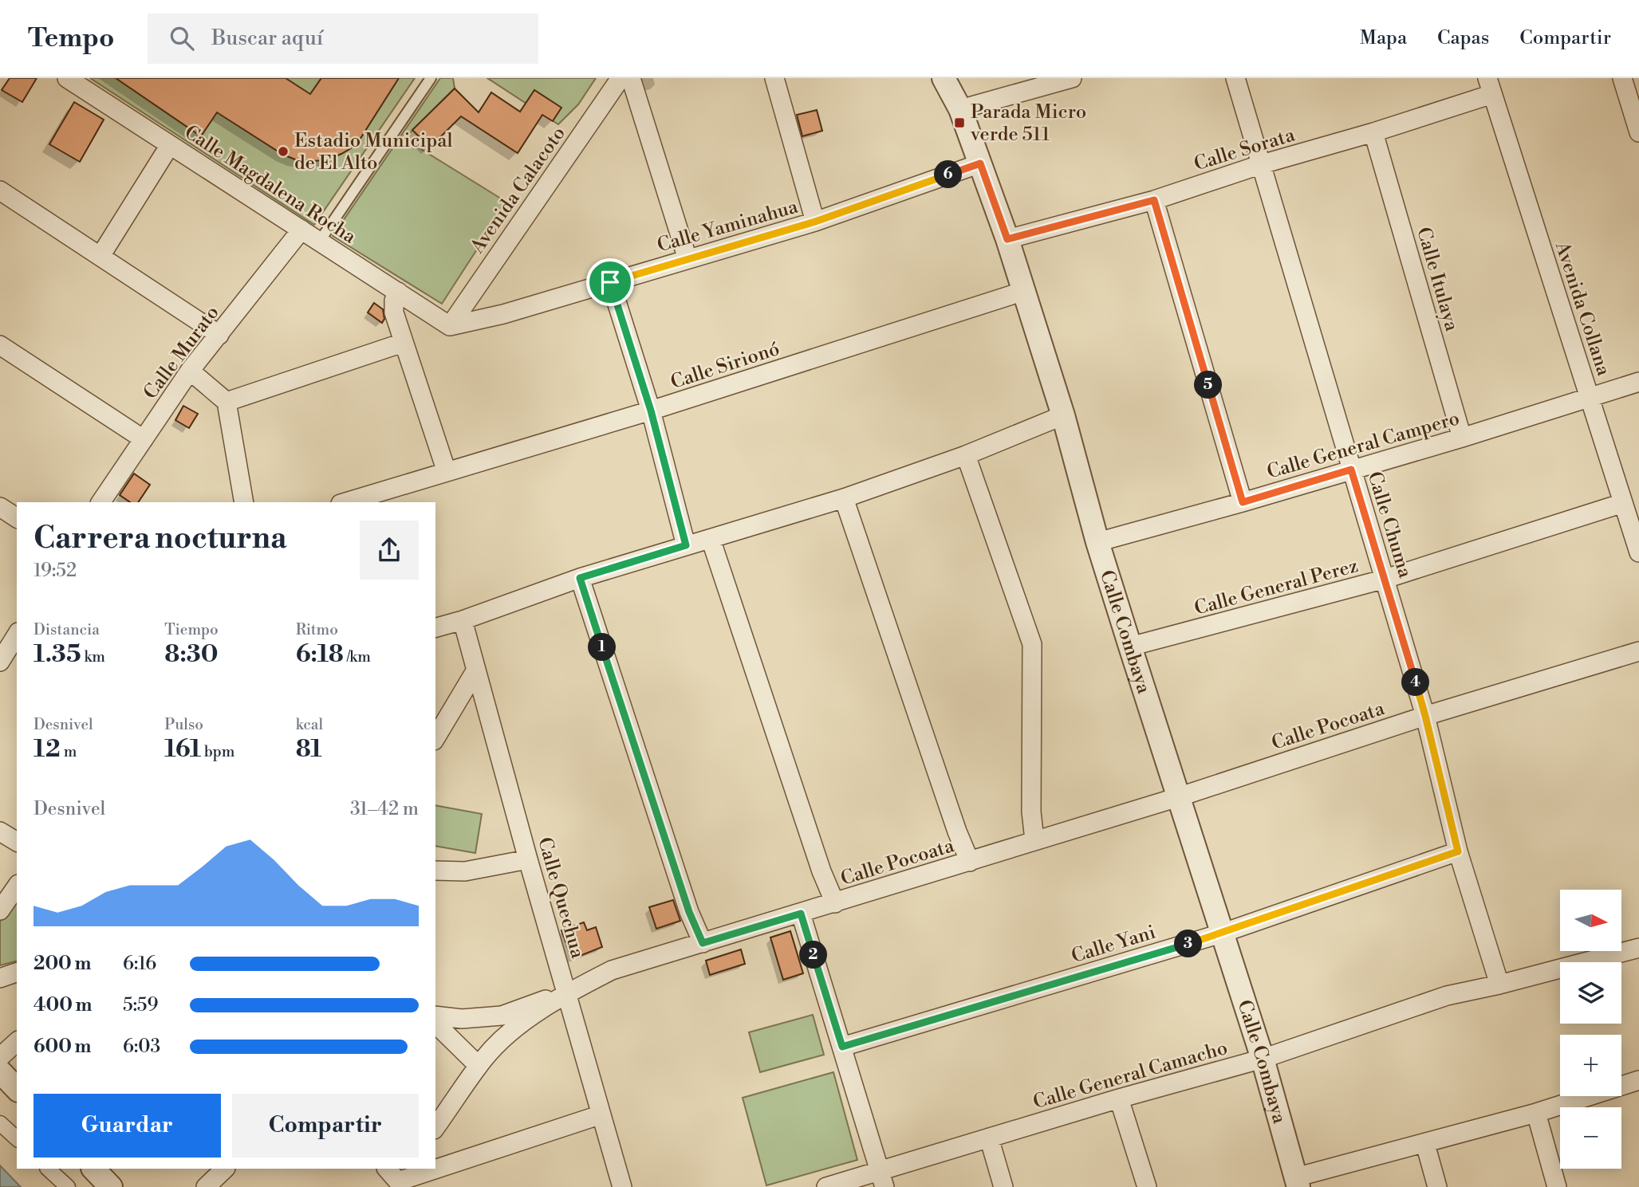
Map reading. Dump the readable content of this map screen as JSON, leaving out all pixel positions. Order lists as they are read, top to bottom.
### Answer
{
  "streets": {
    "street": [
      "Calle Sorata",
      "Calle Magdalena Rocha",
      "Avenida Calacoto",
      "Calle Yaminahua",
      "Calle Itulaya",
      "Avenida Collana",
      "Calle Murato",
      "Calle Sirionó",
      "Calle General Campero",
      "Calle Chuma",
      "Calle General Perez",
      "Calle Combaya",
      "Calle Pocoata",
      "Calle Quechua",
      "Calle Yani",
      "Calle General Camacho"
    ]
  },
  "crossings": [
    ["Calle Sorata", "Calle Itulaya"],
    ["Calle Sorata", "Avenida Collana"],
    ["Calle Sorata", "Calle Chuma"],
    ["Calle Sorata", "Calle Combaya"],
    ["Calle Magdalena Rocha", "Avenida Calacoto"],
    ["Calle Magdalena Rocha", "Calle Yaminahua"],
    ["Calle Magdalena Rocha", "Calle Murato"],
    ["Avenida Calacoto", "Calle Yaminahua"],
    ["Calle Yaminahua", "Calle Combaya"],
    ["Calle Itulaya", "Calle General Campero"],
    ["Avenida Collana", "Calle General Campero"],
    ["Avenida Collana", "Calle General Perez"],
    ["Calle Sirionó", "Calle Combaya"],
    ["Calle General Campero", "Calle Chuma"],
    ["Calle General Campero", "Calle Combaya"],
    ["Calle Chuma", "Calle General Perez"],
    ["Calle Chuma", "Calle Pocoata"],
    ["Calle Chuma", "Calle Yani"],
    ["Calle Chuma", "Calle General Camacho"],
    ["Calle General Perez", "Calle Combaya"],
    ["Calle Combaya", "Calle Pocoata"],
    ["Calle Combaya", "Calle Yani"],
    ["Calle Combaya", "Calle General Camacho"],
    ["Calle Pocoata", "Calle Quechua"]
  ],
  "places": {
    "transit": ["Parada Micro verde 511"],
    "other": ["Estadio Municipal de El Alto"]
  },
  "north": "right",
  "page": {
    "header": "Tempo",
    "search": "Buscar aquí",
    "nav": ["Mapa", "Capas", "Compartir"],
    "pins": [
      "6",
      "5",
      "1",
      "4",
      "3",
      "2"
    ],
    "heading": ["Carrera nocturna", "19:52"],
    "stats": [
      ["Distancia", "1.35 km"],
      ["Tiempo", "8:30"],
      ["Ritmo", "6:18 /km"],
      ["Desnivel", "12 m"],
      ["Pulso", "161 bpm"],
      ["kcal", "81"]
    ],
    "chart": ["Desnivel", "31–42 m"],
    "map_buttons": ["+", "−"],
    "list": [
      {
        "name": "200 m",
        "note": "6:16"
      },
      {
        "name": "400 m",
        "note": "5:59"
      },
      {
        "name": "600 m",
        "note": "6:03"
      }
    ],
    "buttons": ["Guardar", "Compartir"]
  }
}
